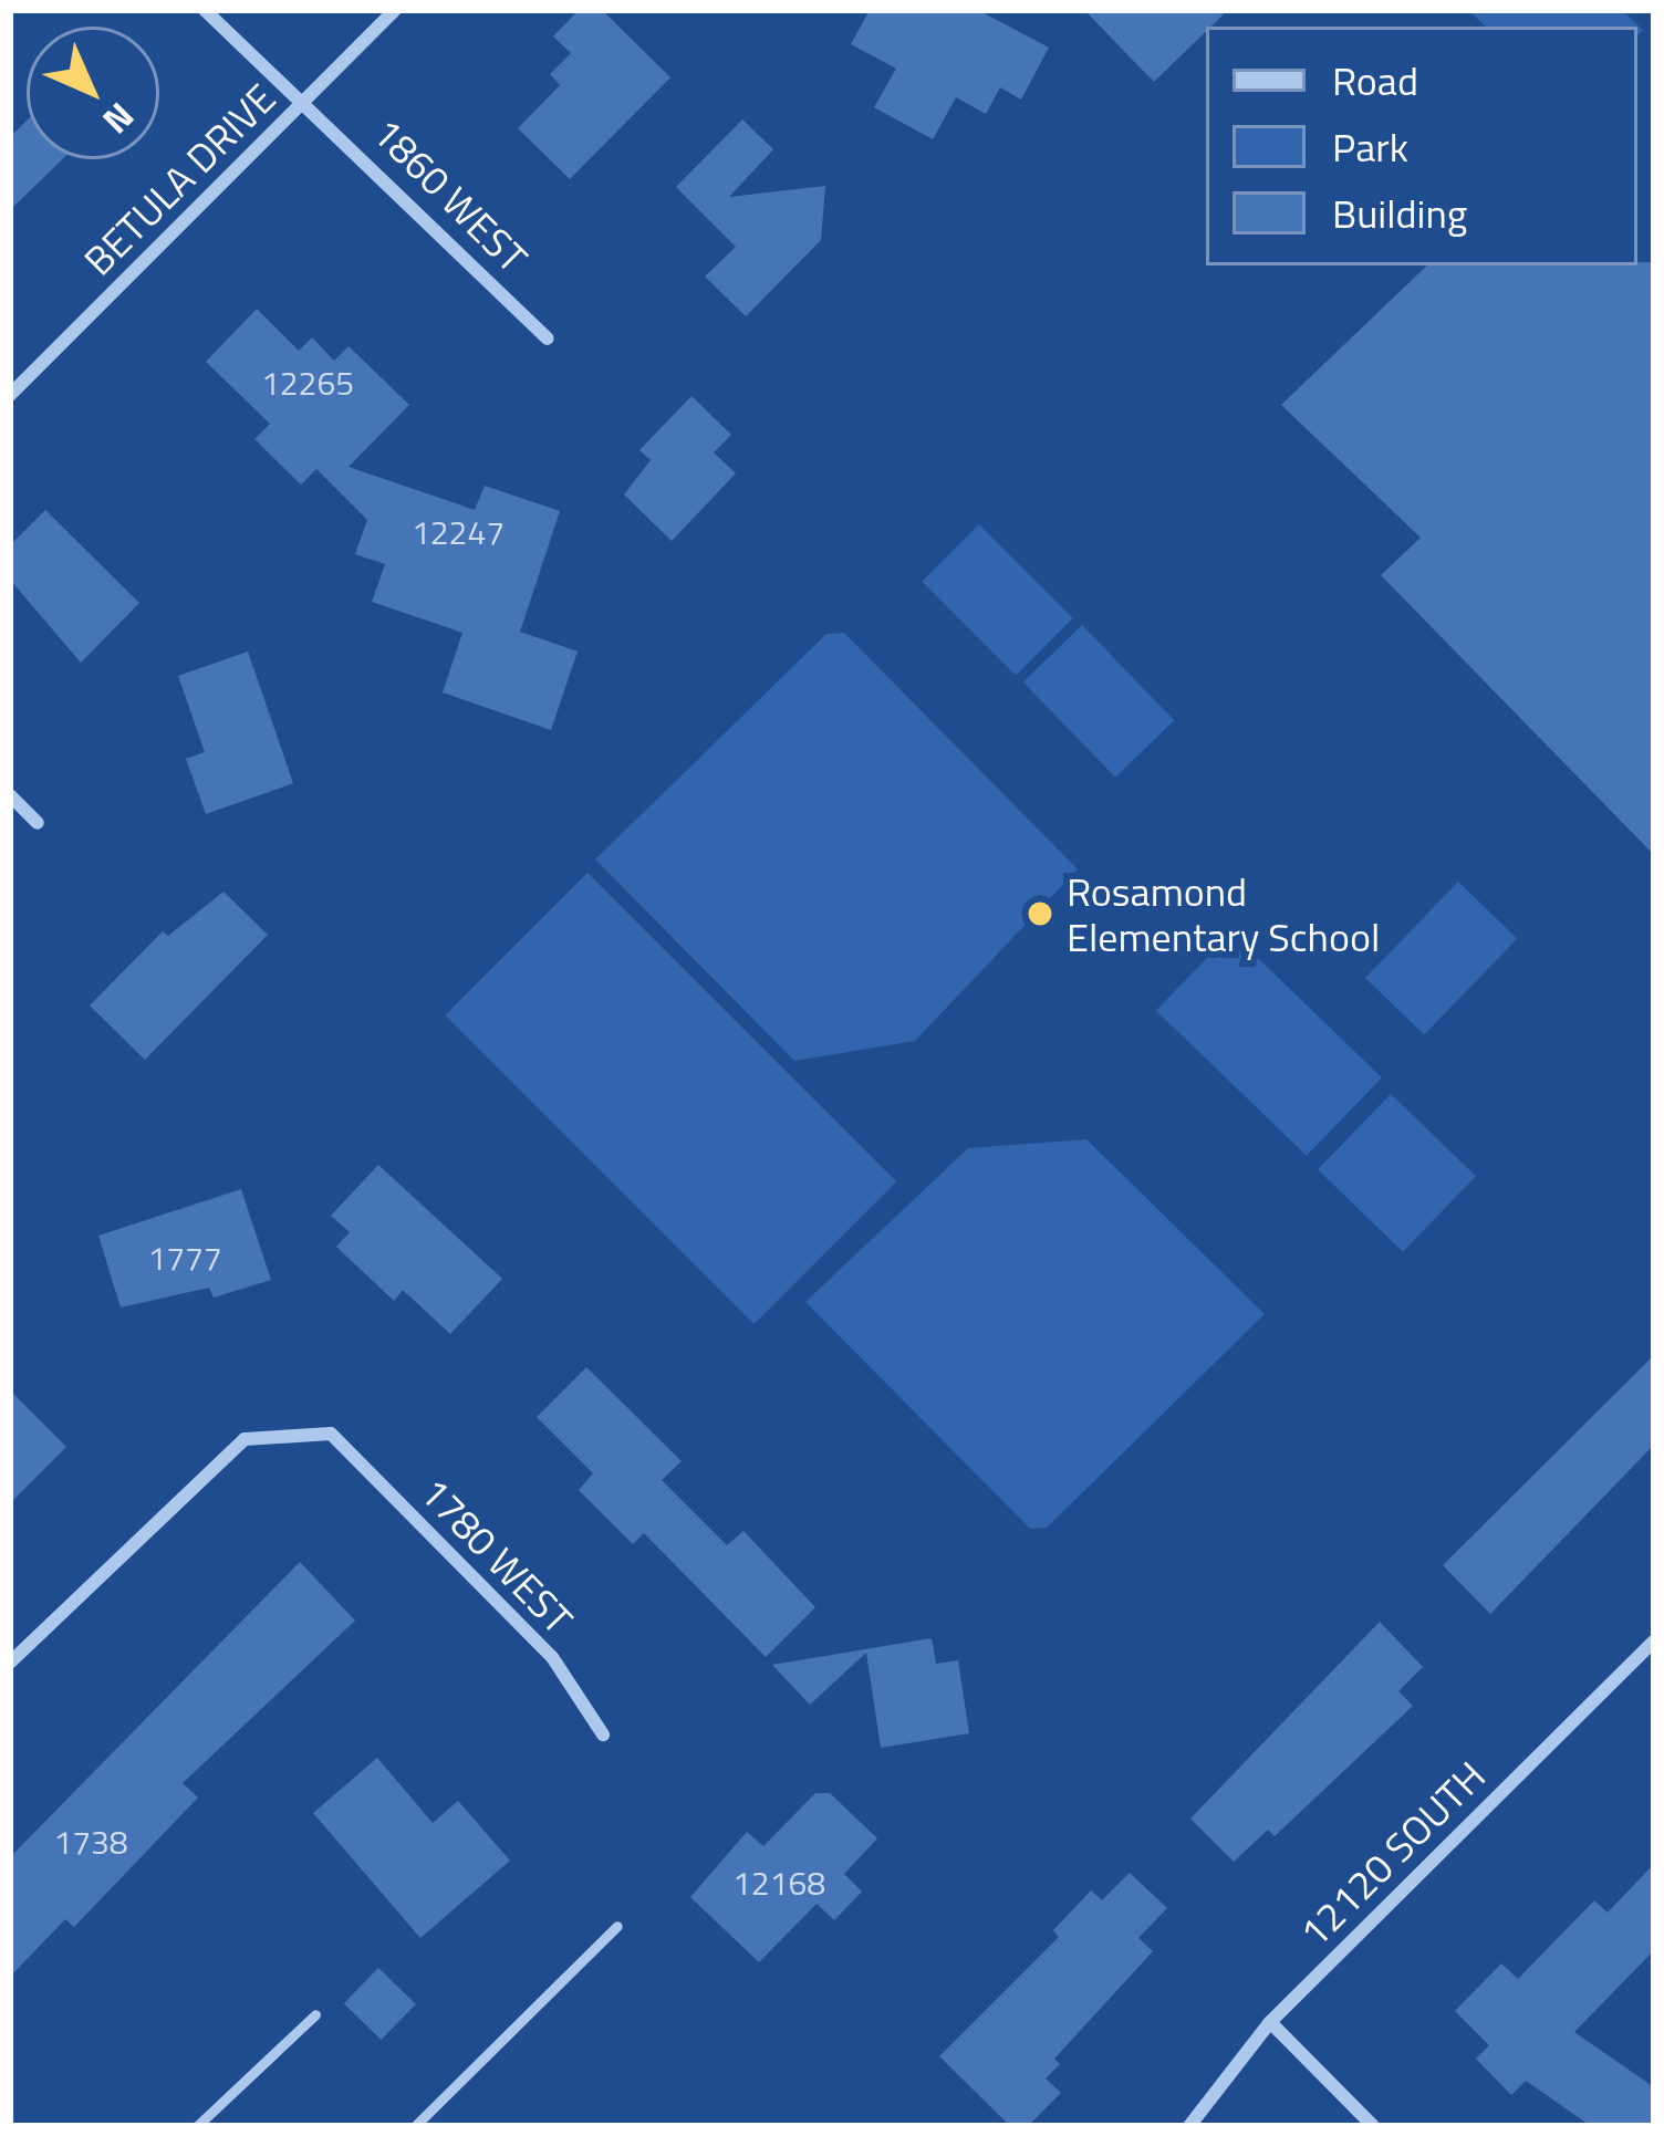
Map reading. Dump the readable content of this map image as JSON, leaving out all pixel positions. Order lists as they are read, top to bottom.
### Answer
{
  "streets": {
    "street": [
      "BETULA DRIVE",
      "1860 WEST",
      "1780 WEST",
      "12120 SOUTH"
    ]
  },
  "crossings": [
    ["BETULA DRIVE", "1860 WEST"]
  ],
  "places": ["Rosamond Elementary School"],
  "house_numbers": [
    "12265",
    "12247",
    "1777",
    "1738",
    "12168"
  ],
  "legend": ["Road", "Park", "Building"],
  "north": "bottom right"
}
